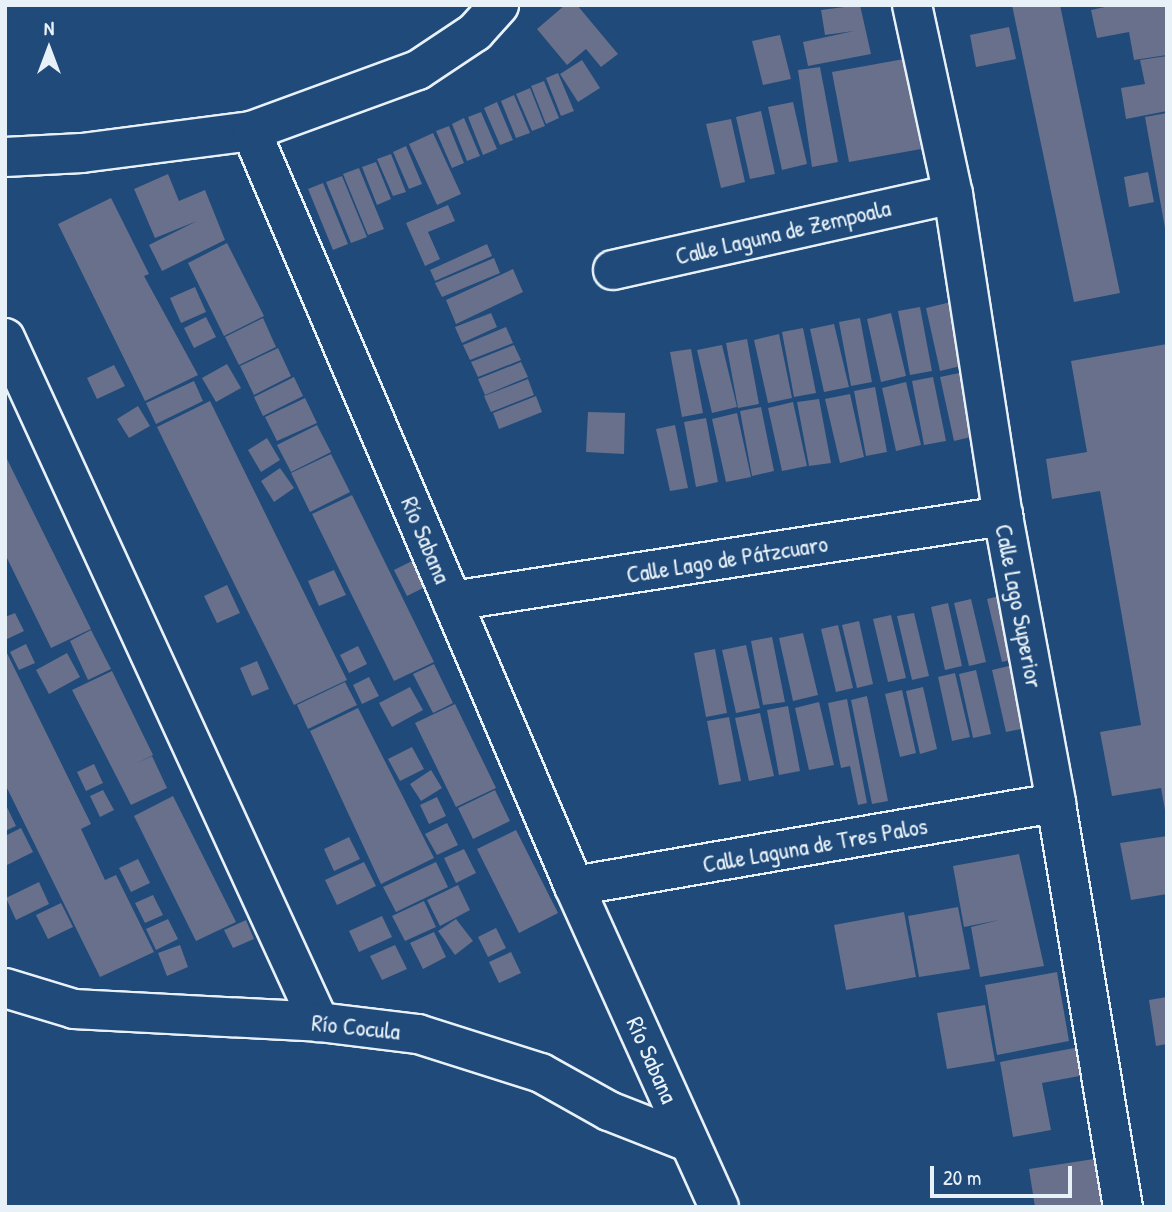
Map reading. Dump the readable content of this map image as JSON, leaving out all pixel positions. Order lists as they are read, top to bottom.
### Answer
{
  "streets": {
    "street": [
      "Calle Laguna de Zempoala",
      "Río Sabana",
      "Calle Lago de Pátzcuaro",
      "Calle Lago Superior",
      "Calle Laguna de Tres Palos",
      "Río Cocula"
    ]
  },
  "crossings": [
    ["Calle Laguna de Zempoala", "Calle Lago Superior"],
    ["Río Sabana", "Calle Lago de Pátzcuaro"],
    ["Río Sabana", "Calle Laguna de Tres Palos"],
    ["Río Sabana", "Río Cocula"],
    ["Calle Lago de Pátzcuaro", "Calle Lago Superior"],
    ["Calle Lago Superior", "Calle Laguna de Tres Palos"]
  ],
  "scale_bar": "20 m",
  "north": "top"
}
